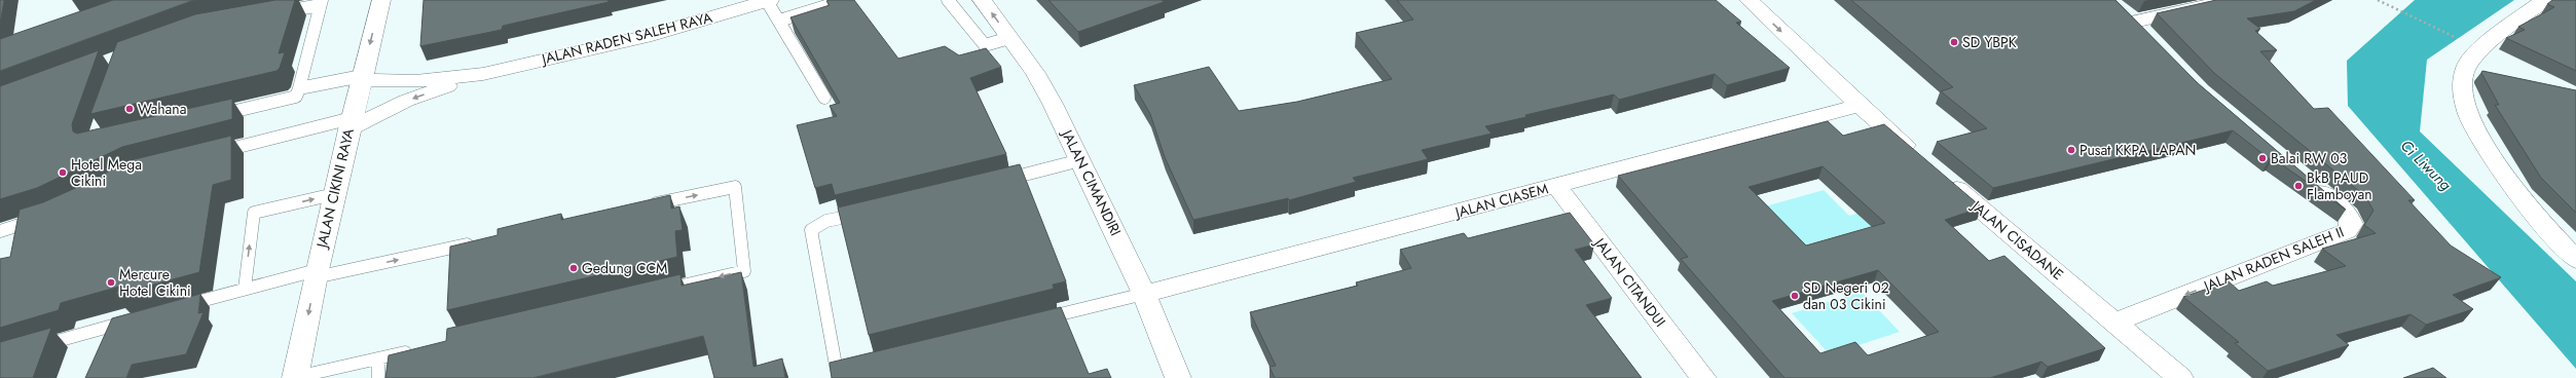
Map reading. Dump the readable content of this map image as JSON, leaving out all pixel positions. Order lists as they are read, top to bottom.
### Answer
{
  "streets": {
    "street": [
      "JALAN RADEN SALEH RAYA",
      "JALAN CIMANDIRI",
      "JALAN CIKINI RAYA",
      "JALAN CIASEM",
      "JALAN CISADANE",
      "JALAN RADEN SALEH II",
      "JALAN CITANDUI"
    ]
  },
  "crossings": [
    ["JALAN RADEN SALEH RAYA", "JALAN CIKINI RAYA"],
    ["JALAN CIMANDIRI", "JALAN CIASEM"],
    ["JALAN CIASEM", "JALAN CITANDUI"],
    ["JALAN CISADANE", "JALAN RADEN SALEH II"]
  ],
  "one_way": ["JALAN CIKINI RAYA"],
  "water": ["Ci Liwung"],
  "places": [
    "SD YBPK",
    "Wahana",
    "Pusat KKPA LAPAN",
    "Balai RW 03",
    "Hotel Mega Cikini",
    "BkB PAUD Flamboyan",
    "Gedung CCM",
    "Mercure Hotel Cikini",
    "SD Negeri 02 dan 03 Cikini"
  ]
}
